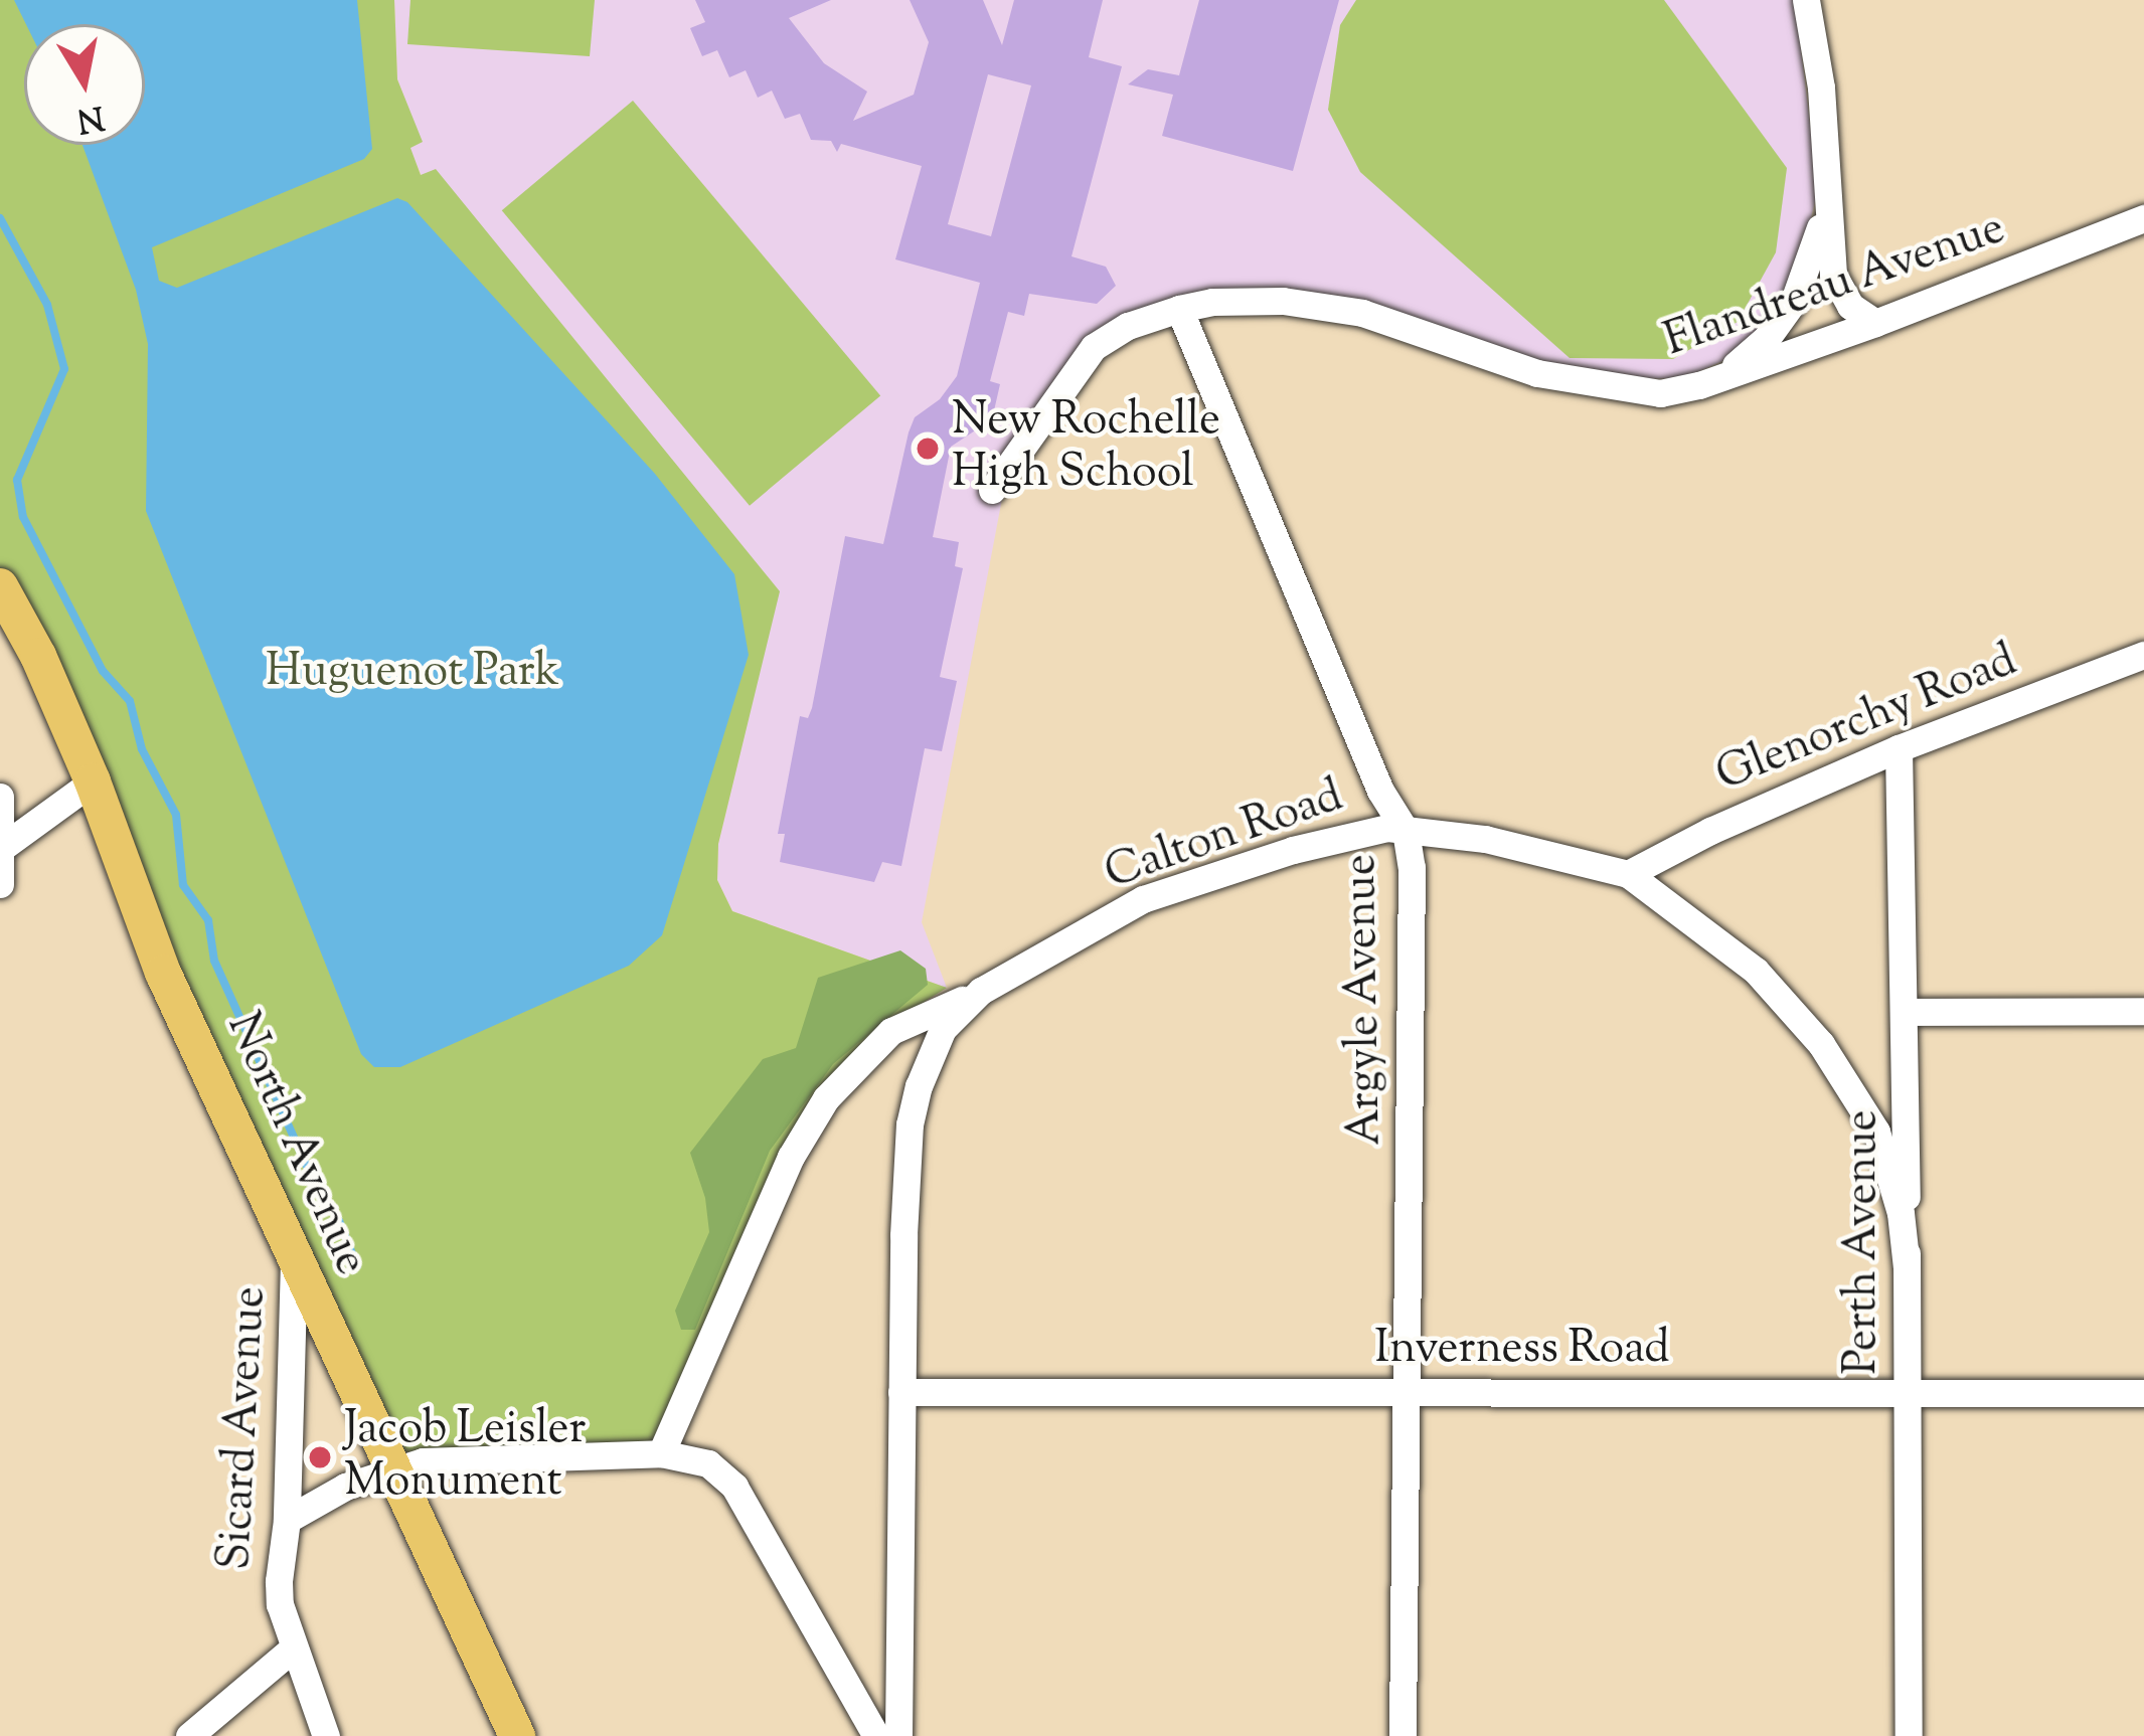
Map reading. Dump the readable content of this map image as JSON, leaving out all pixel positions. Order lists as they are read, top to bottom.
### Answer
{
  "streets": {
    "main road": ["North Avenue"],
    "street": [
      "Flandreau Avenue",
      "Glenorchy Road",
      "Calton Road",
      "Argyle Avenue",
      "Perth Avenue",
      "Inverness Road",
      "Sicard Avenue"
    ]
  },
  "crossings": [
    ["Flandreau Avenue", "Argyle Avenue"],
    ["Glenorchy Road", "Calton Road"],
    ["Glenorchy Road", "Perth Avenue"],
    ["Calton Road", "Argyle Avenue"],
    ["Calton Road", "Perth Avenue"],
    ["Calton Road", "Inverness Road"],
    ["Argyle Avenue", "Inverness Road"],
    ["North Avenue", "Sicard Avenue"],
    ["Perth Avenue", "Inverness Road"]
  ],
  "parks": ["Huguenot Park"],
  "places": ["New Rochelle High School", "Jacob Leisler Monument"],
  "north": "bottom"
}
